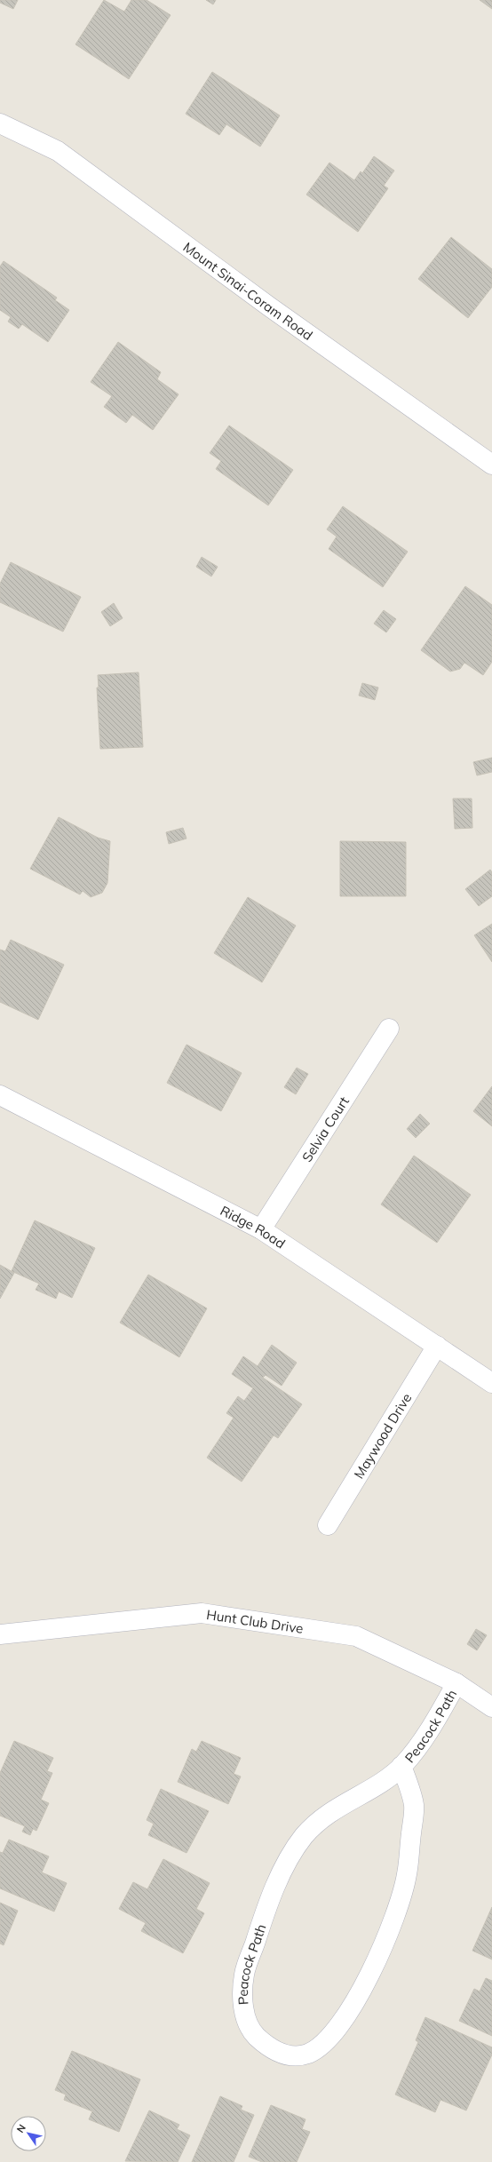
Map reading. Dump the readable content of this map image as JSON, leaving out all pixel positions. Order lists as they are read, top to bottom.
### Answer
{
  "streets": {
    "street": [
      "Mount Sinai-Coram Road",
      "Selvia Court",
      "Ridge Road",
      "Maywood Drive",
      "Hunt Club Drive",
      "Peacock Path"
    ]
  },
  "crossings": [
    ["Selvia Court", "Ridge Road"],
    ["Ridge Road", "Maywood Drive"],
    ["Hunt Club Drive", "Peacock Path"]
  ],
  "north": "top left"
}
